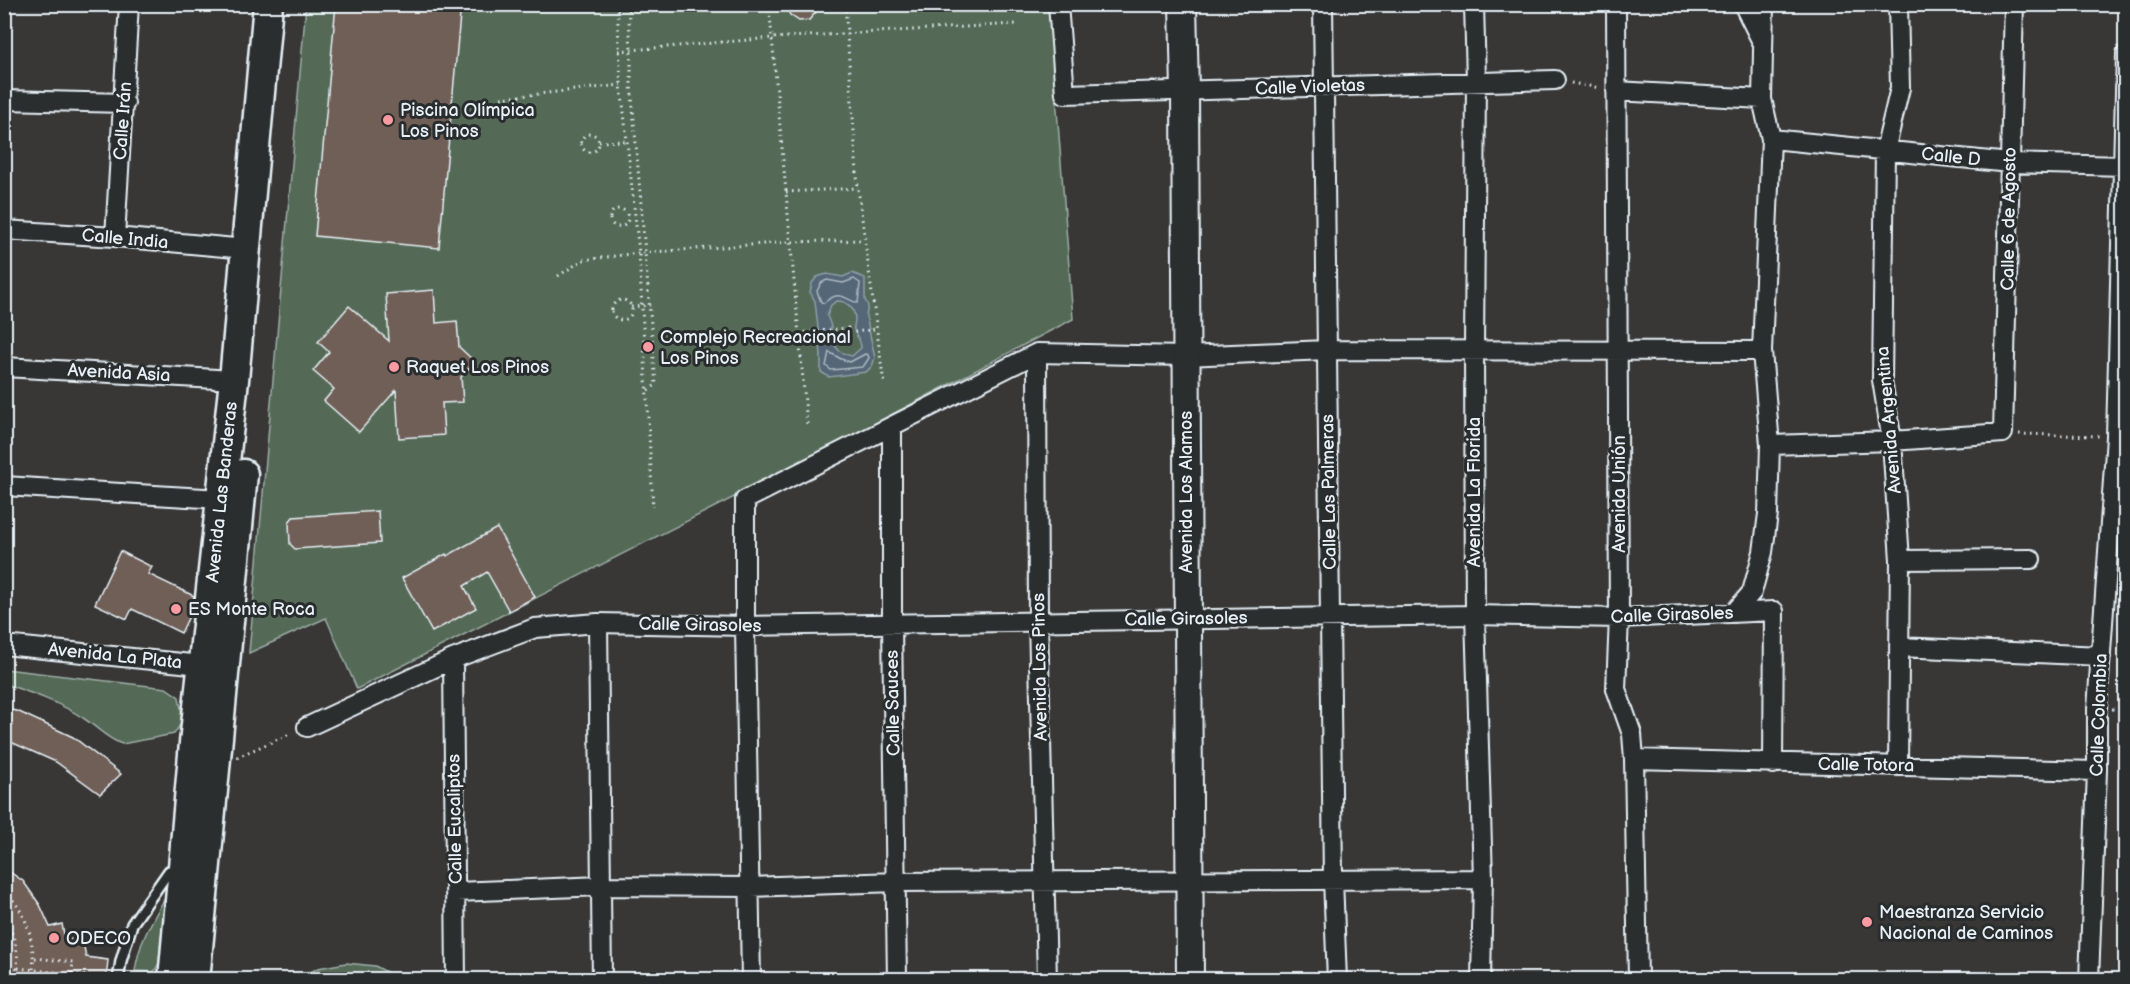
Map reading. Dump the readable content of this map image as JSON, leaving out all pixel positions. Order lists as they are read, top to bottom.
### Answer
{
  "streets": {
    "main road": ["Avenida Las Banderas"],
    "street": [
      "Calle Violetas",
      "Calle Irán",
      "Calle D",
      "Calle 6 de Agosto",
      "Calle India",
      "Avenida Asia",
      "Avenida Argentina",
      "Avenida Los Alamos",
      "Calle Las Palmeras",
      "Avenida La Florida",
      "Avenida Unión",
      "Calle Girasoles",
      "Avenida La Plata",
      "Avenida Los Pinos",
      "Calle Sauces",
      "Calle Colombia",
      "Calle Totora",
      "Calle Eucaliptos"
    ]
  },
  "crossings": [
    ["Calle Violetas", "Avenida Los Alamos"],
    ["Calle Violetas", "Calle Las Palmeras"],
    ["Calle Violetas", "Avenida La Florida"],
    ["Calle Irán", "Calle India"],
    ["Calle D", "Calle 6 de Agosto"],
    ["Calle D", "Avenida Argentina"],
    ["Calle D", "Calle Colombia"],
    ["Calle India", "Avenida Las Banderas"],
    ["Avenida Asia", "Avenida Las Banderas"],
    ["Avenida Argentina", "Calle Totora"],
    ["Avenida Las Banderas", "Avenida La Plata"],
    ["Avenida Los Alamos", "Calle Girasoles"],
    ["Calle Las Palmeras", "Calle Girasoles"],
    ["Avenida La Florida", "Calle Girasoles"],
    ["Avenida Unión", "Calle Girasoles"],
    ["Avenida Unión", "Calle Totora"],
    ["Calle Girasoles", "Avenida Los Pinos"],
    ["Calle Girasoles", "Calle Sauces"],
    ["Calle Girasoles", "Calle Totora"],
    ["Calle Girasoles", "Calle Eucaliptos"],
    ["Calle Colombia", "Calle Totora"]
  ],
  "places": [
    "Piscina Olímpica Los Pinos",
    "Complejo Recreacional Los Pinos",
    "Raquet Los Pinos",
    "ES Monte Roca",
    "Maestranza Servicio Nacional de Caminos",
    "ODECO"
  ]
}
